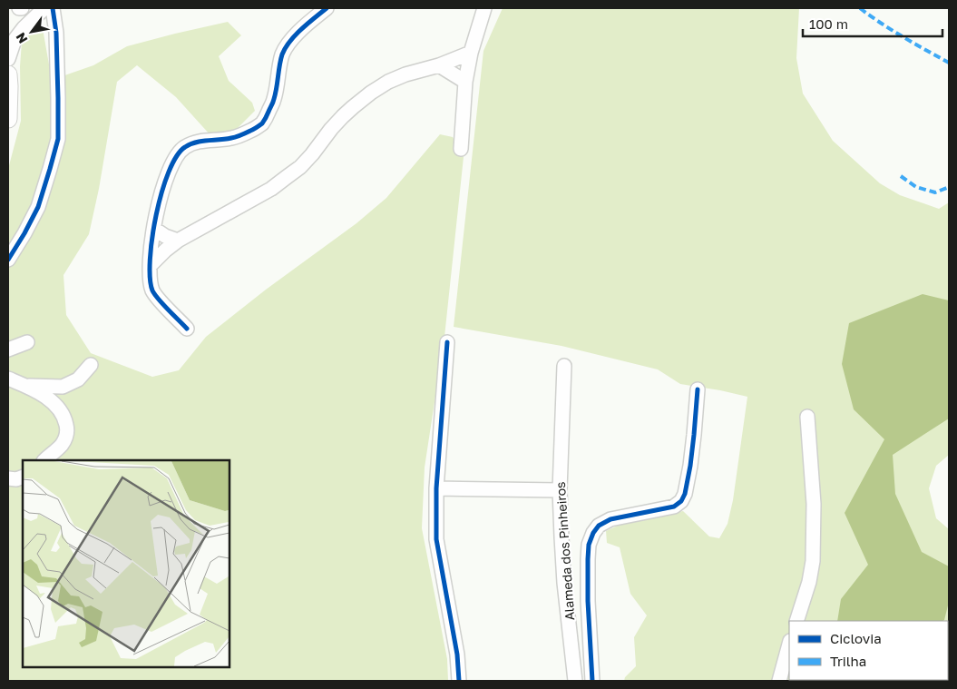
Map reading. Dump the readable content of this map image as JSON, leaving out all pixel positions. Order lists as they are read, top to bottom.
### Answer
{
  "streets": {
    "street": ["Alameda dos Pinheiros"]
  },
  "legend": ["Ciclovia", "Trilha"],
  "scale_bar": "100 m",
  "north": "bottom left"
}
